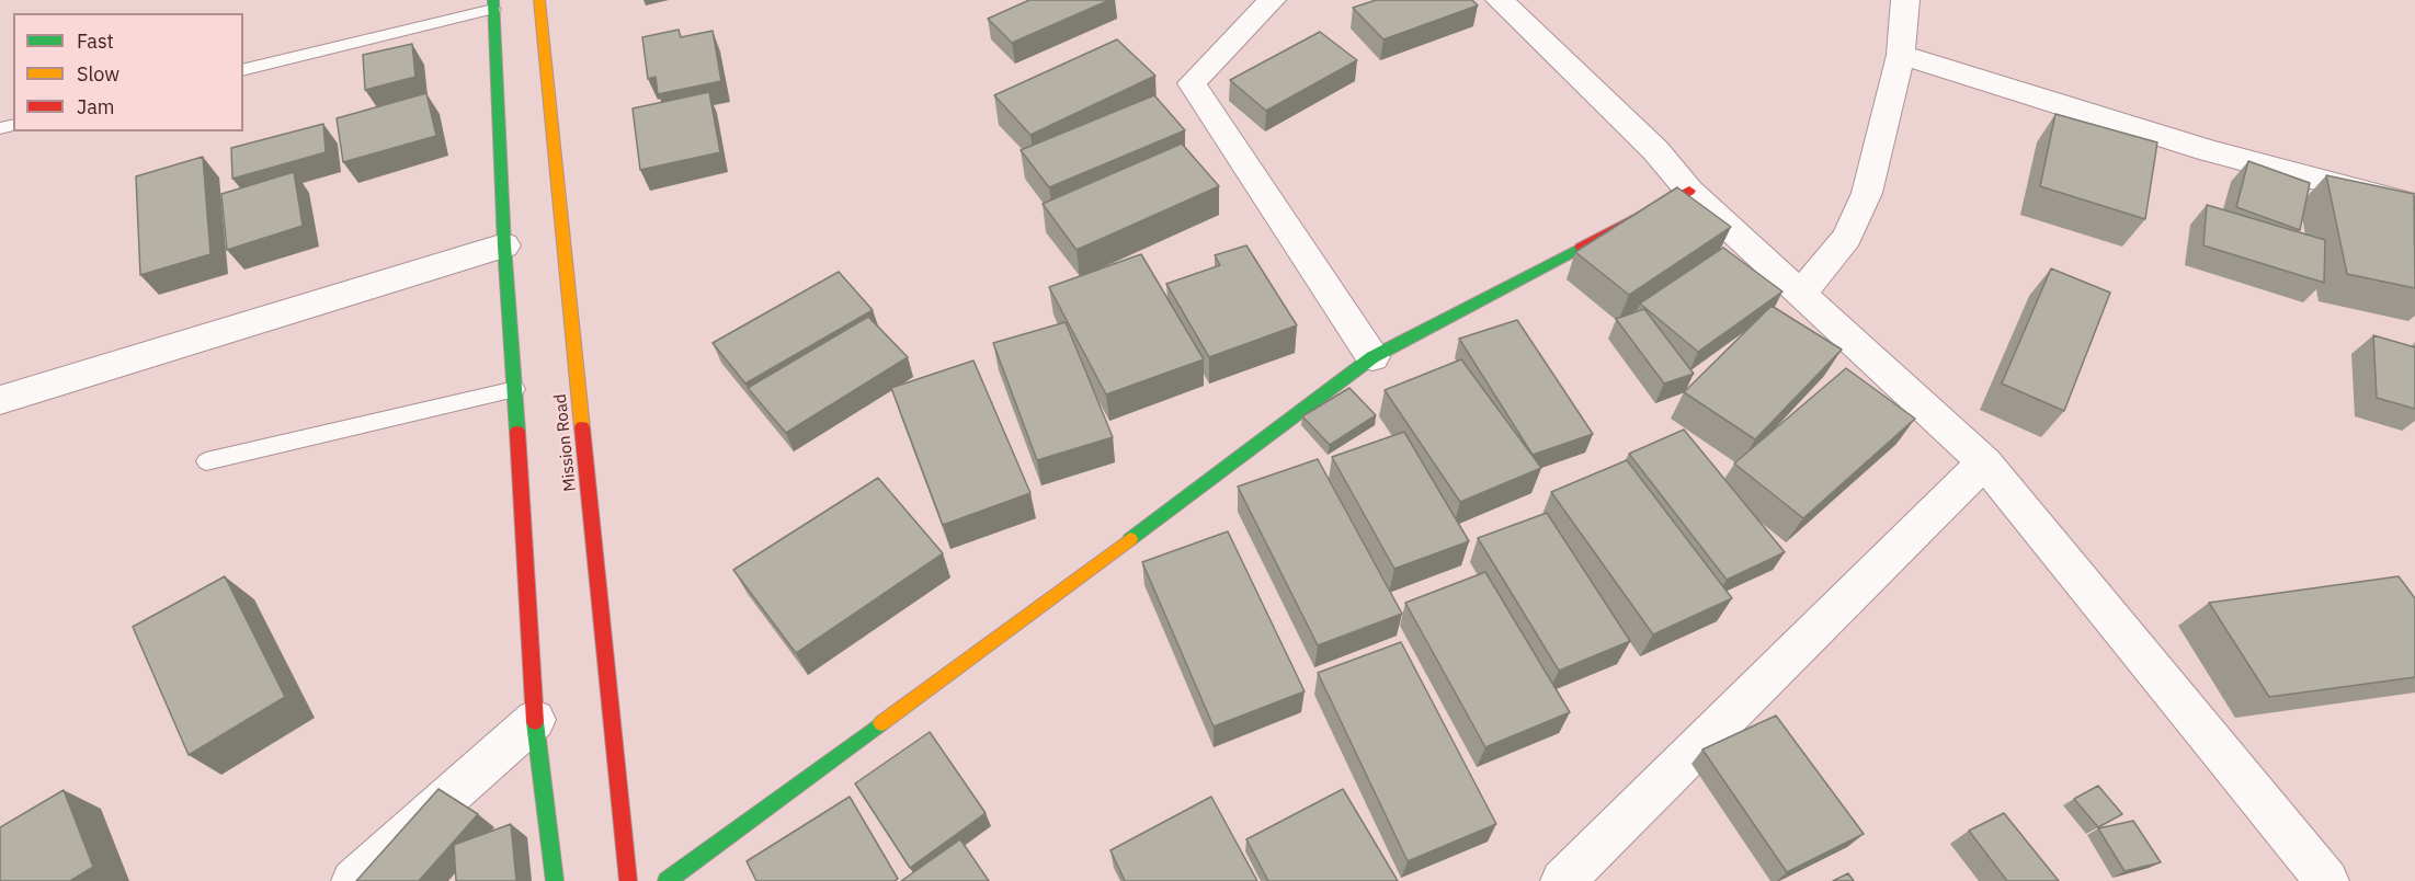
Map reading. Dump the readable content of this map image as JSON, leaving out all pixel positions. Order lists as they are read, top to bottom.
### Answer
{
  "streets": {
    "street": ["Mission Road"]
  },
  "legend": ["Fast", "Slow", "Jam"]
}
